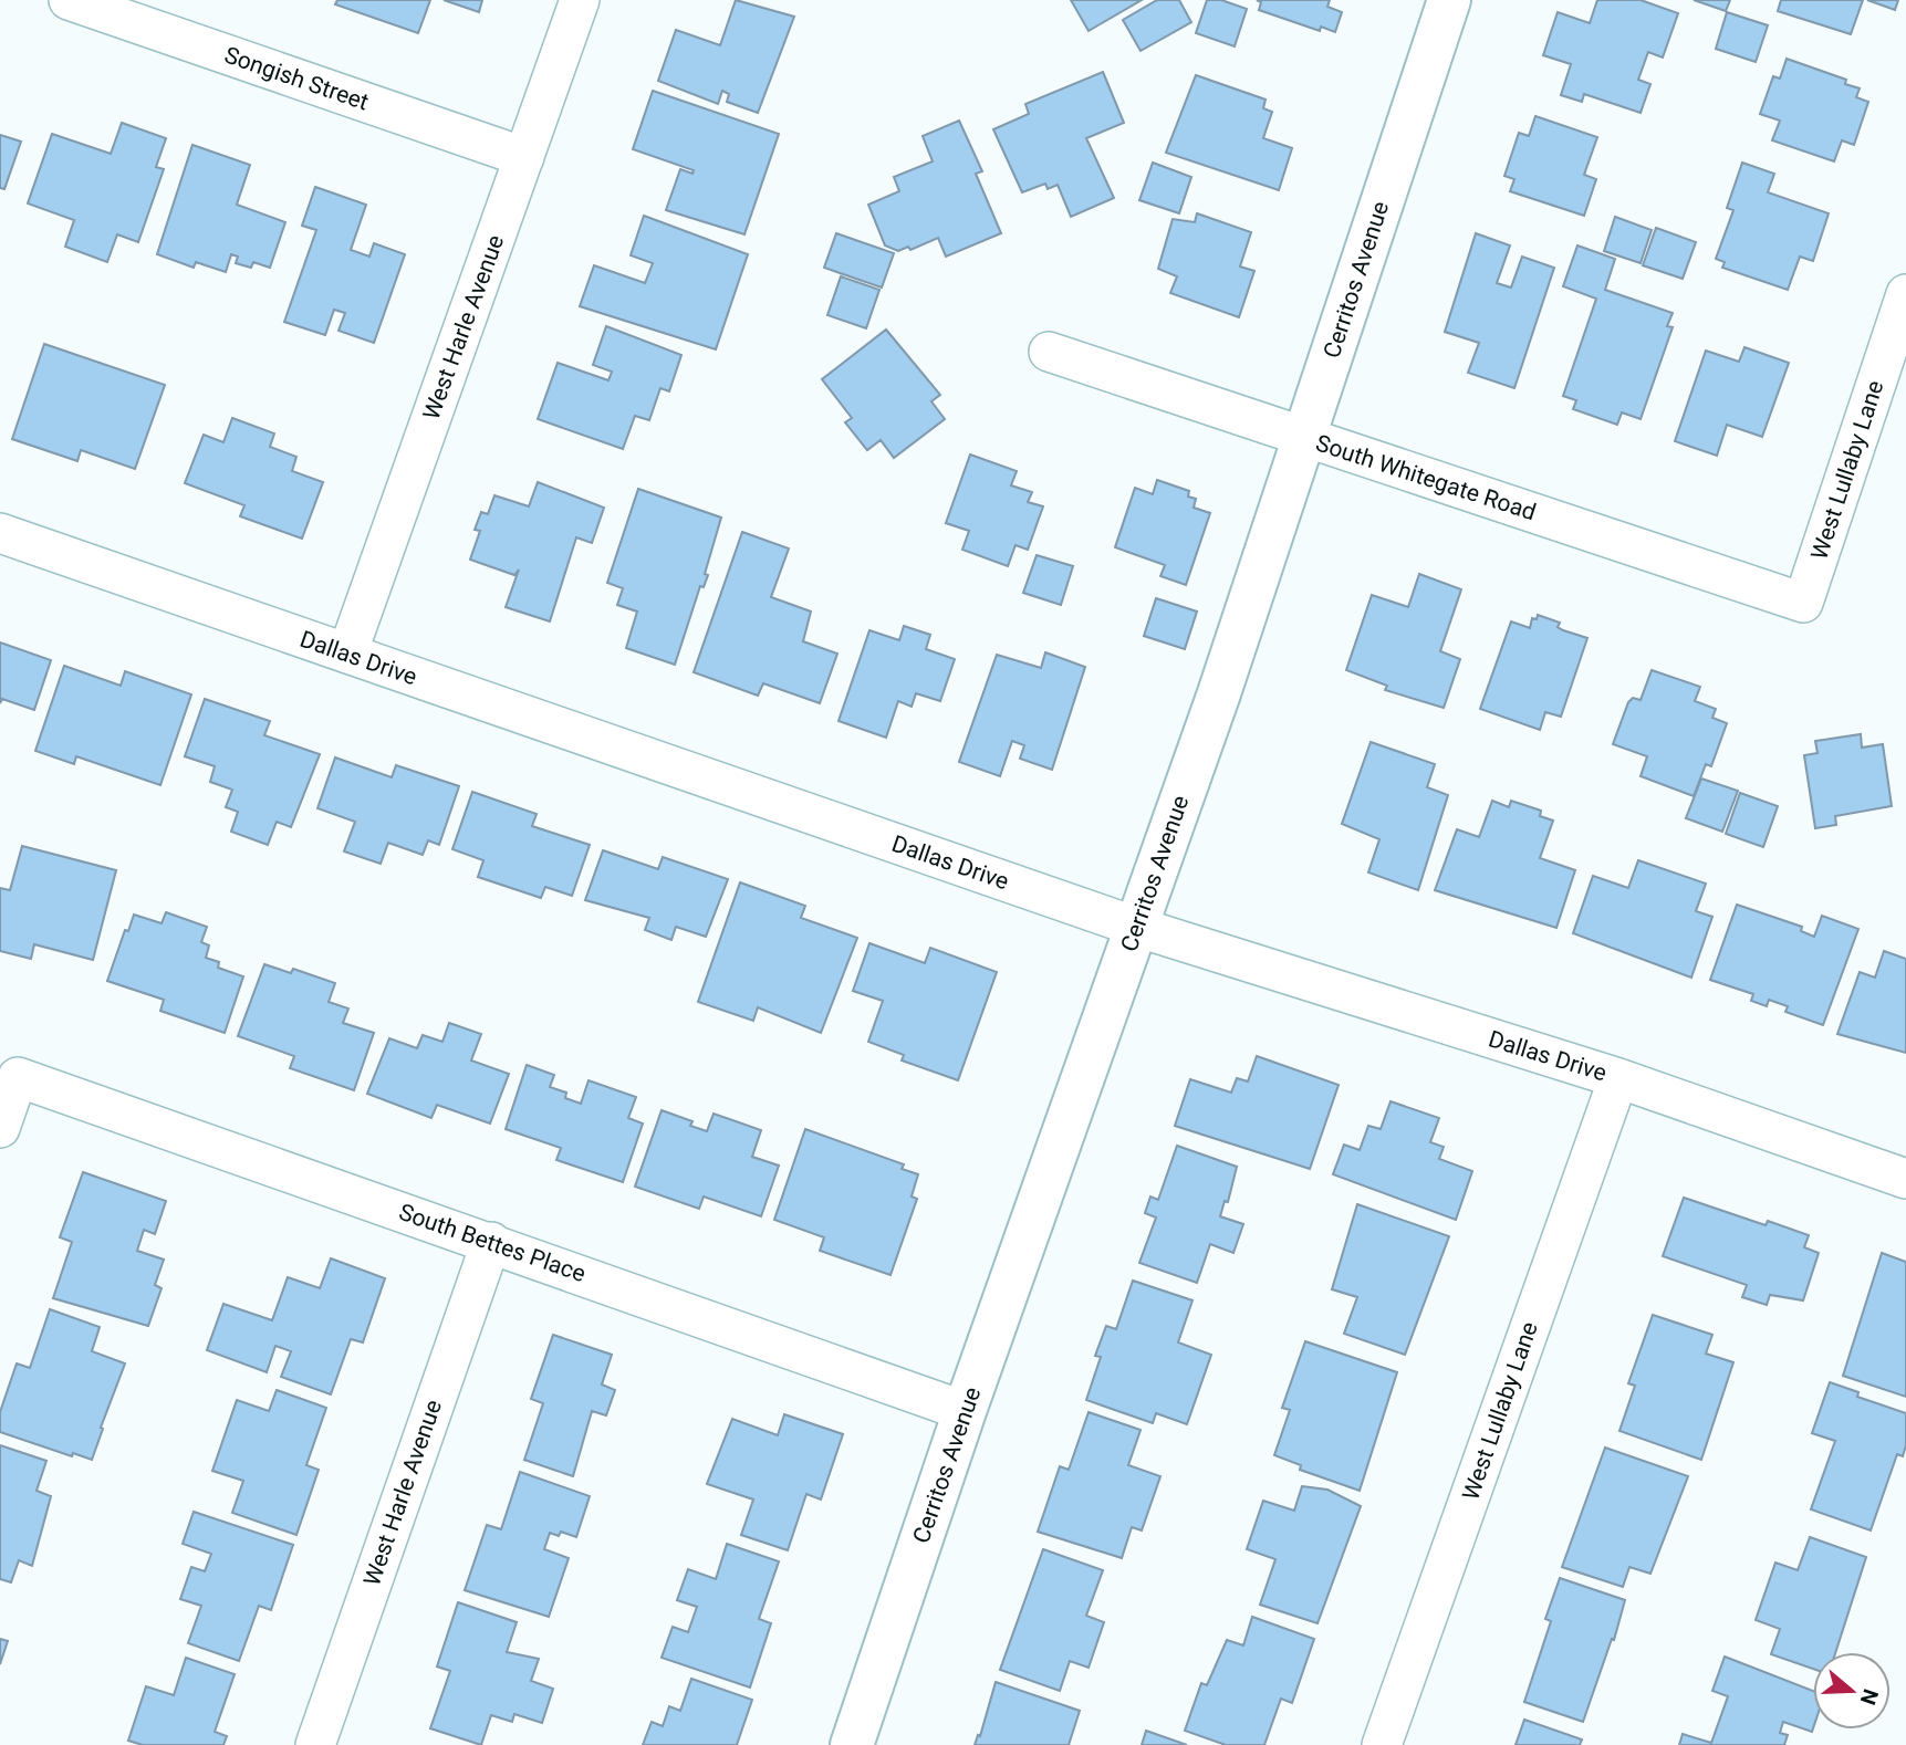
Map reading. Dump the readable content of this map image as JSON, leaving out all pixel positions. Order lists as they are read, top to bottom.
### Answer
{
  "streets": {
    "street": [
      "Songish Street",
      "Cerritos Avenue",
      "West Harle Avenue",
      "West Lullaby Lane",
      "South Whitegate Road",
      "Dallas Drive",
      "South Bettes Place"
    ]
  },
  "crossings": [
    ["Songish Street", "West Harle Avenue"],
    ["Cerritos Avenue", "South Whitegate Road"],
    ["Cerritos Avenue", "Dallas Drive"],
    ["Cerritos Avenue", "South Bettes Place"],
    ["West Harle Avenue", "Dallas Drive"],
    ["West Harle Avenue", "South Bettes Place"],
    ["West Lullaby Lane", "South Whitegate Road"],
    ["West Lullaby Lane", "Dallas Drive"]
  ],
  "north": "right"
}
